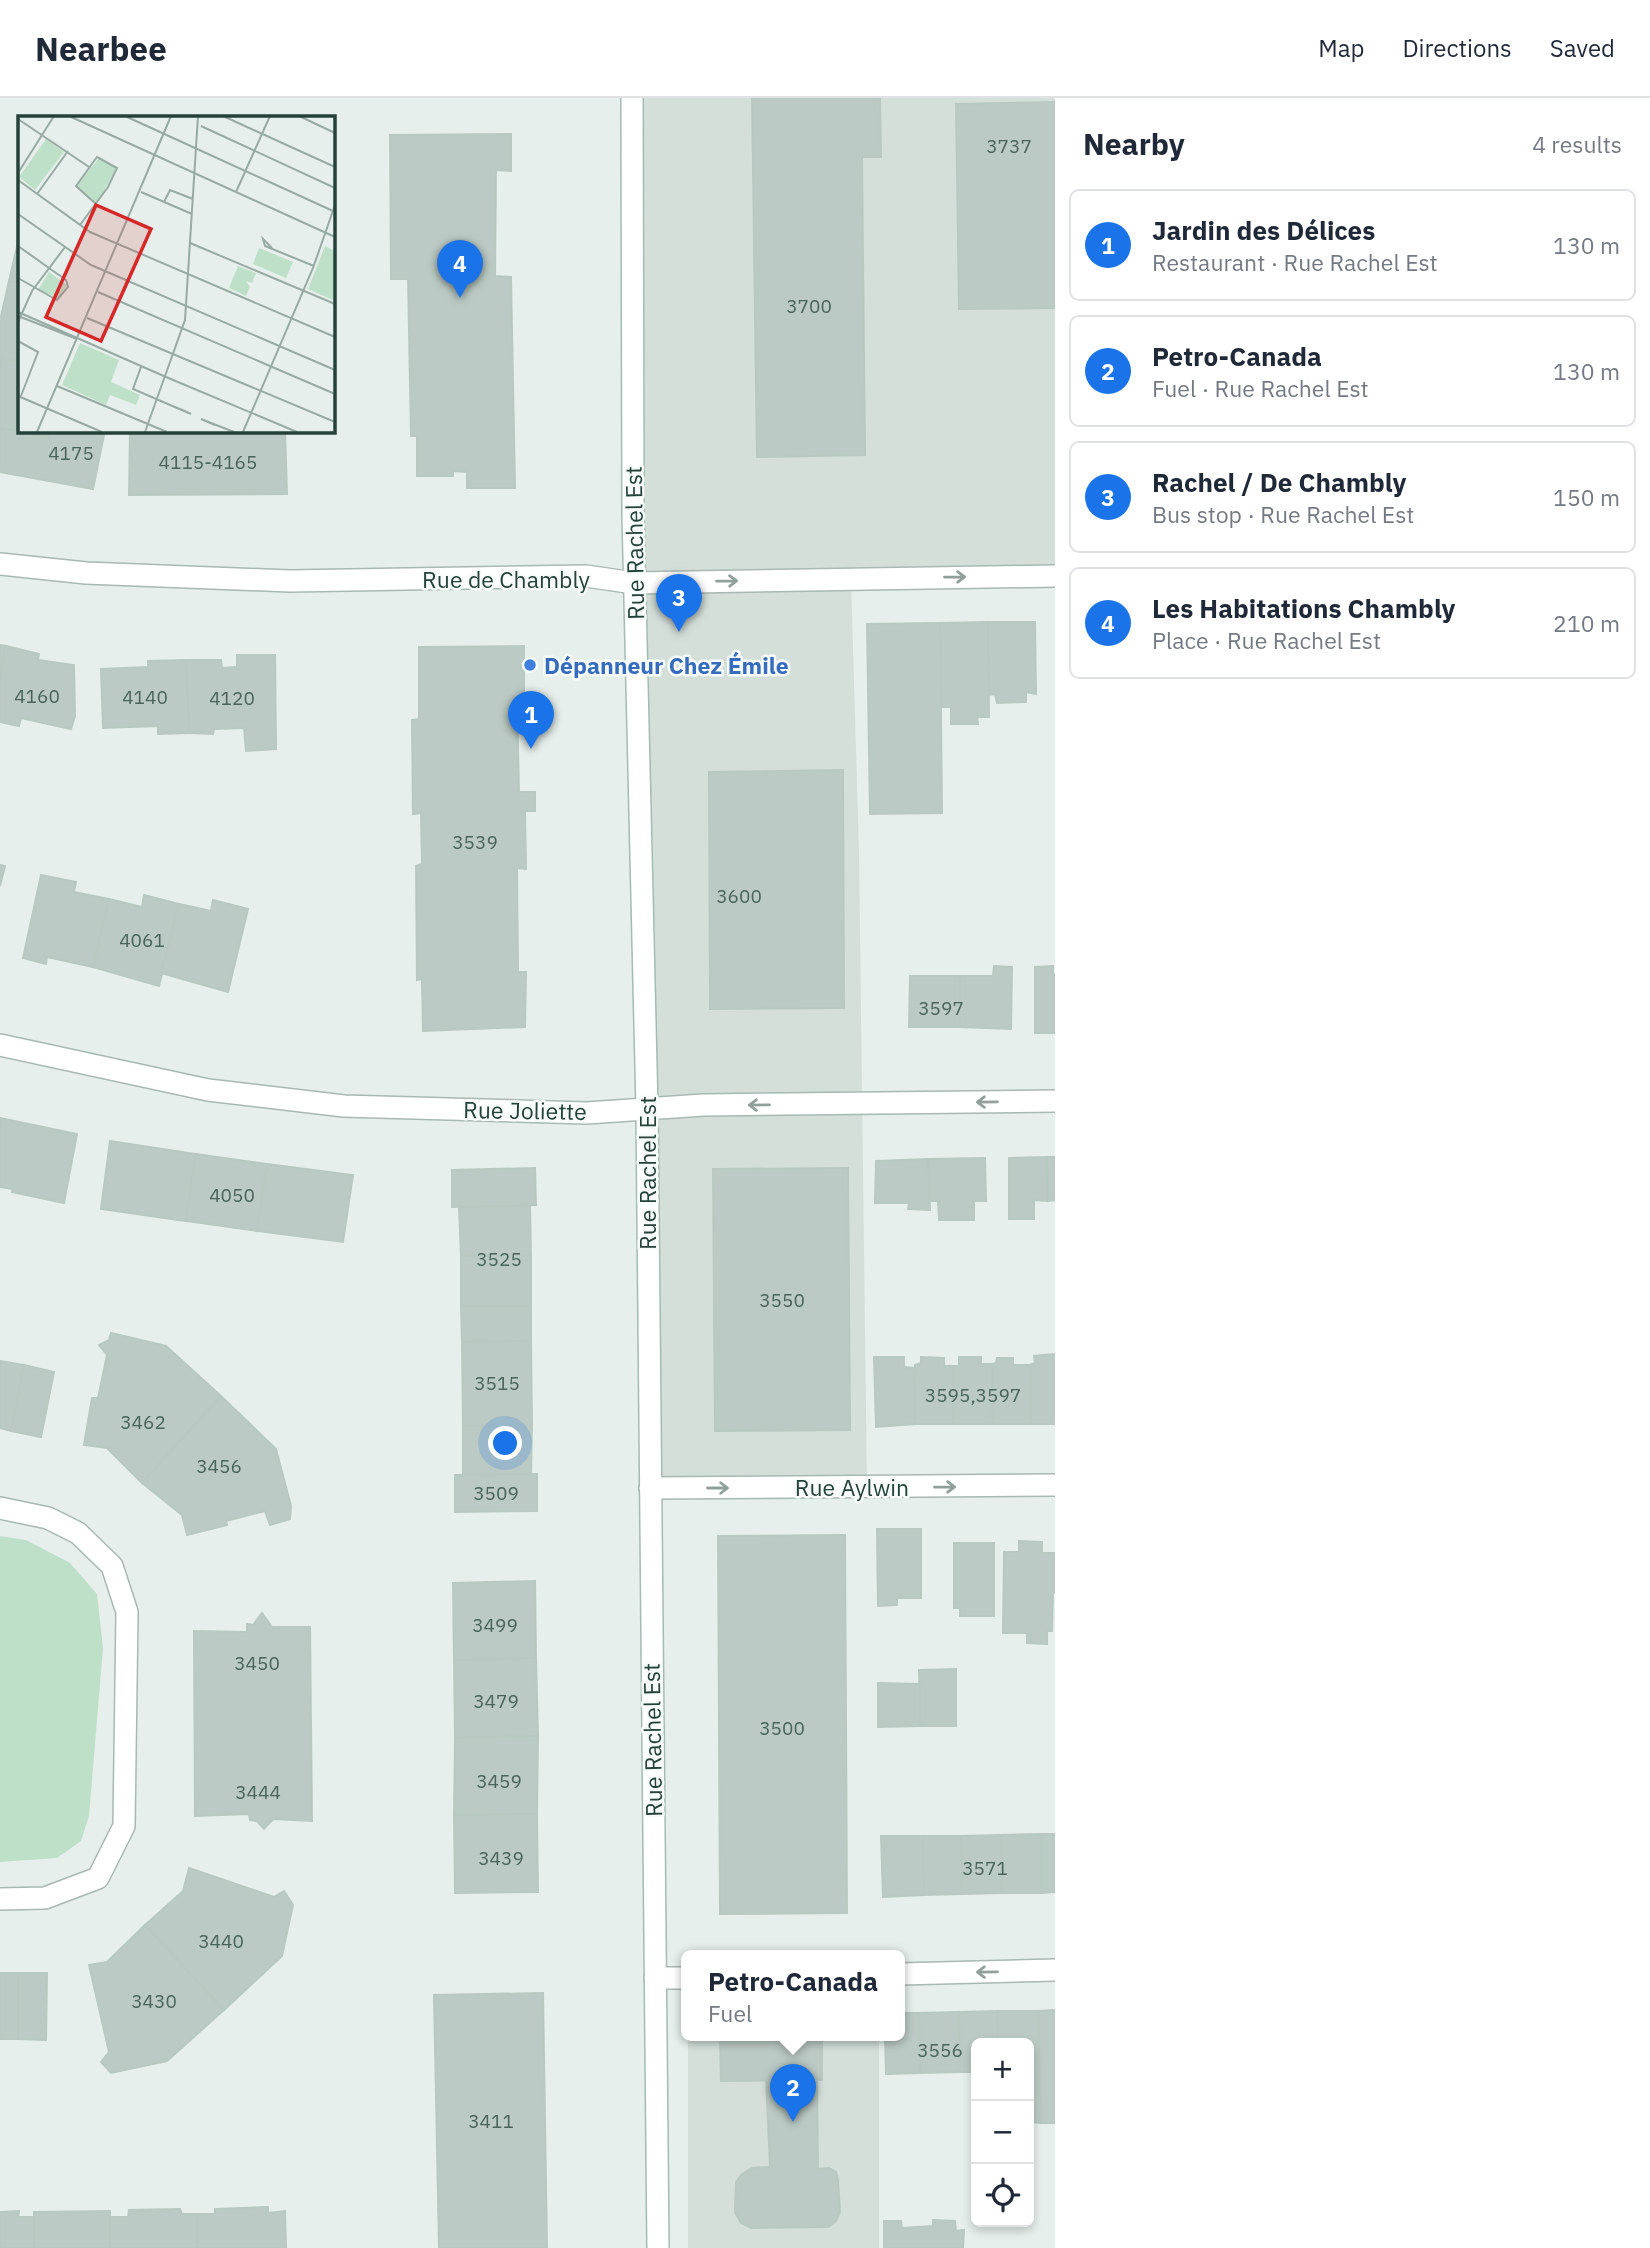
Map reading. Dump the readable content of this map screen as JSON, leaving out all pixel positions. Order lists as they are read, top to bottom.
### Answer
{
  "streets": {
    "street": [
      "Rue Rachel Est",
      "Rue de Chambly",
      "Rue Joliette",
      "Rue Aylwin"
    ]
  },
  "crossings": [
    ["Rue Rachel Est", "Rue de Chambly"],
    ["Rue Rachel Est", "Rue Joliette"],
    ["Rue Rachel Est", "Rue Aylwin"]
  ],
  "one_way": ["Rue de Chambly", "Rue Joliette", "Rue Aylwin"],
  "places": ["Dépanneur Chez Émile"],
  "house_numbers": [
    "3737",
    "3700",
    "4175",
    "4115-4165",
    "4160",
    "4140",
    "4120",
    "3539",
    "3600",
    "4061",
    "3597",
    "4050",
    "3525",
    "3550",
    "3515",
    "3595,3597",
    "3462",
    "3456",
    "3509",
    "3499",
    "3450",
    "3479",
    "3500",
    "3459",
    "3444",
    "3439",
    "3571",
    "3440",
    "3430",
    "3556",
    "3411"
  ],
  "page": {
    "header": "Nearbee",
    "nav": ["Map", "Directions", "Saved"],
    "heading": ["Nearby", "4 results"],
    "list": [
      {
        "mark": "1",
        "name": "Jardin des Délices",
        "note": "Restaurant · Rue Rachel Est",
        "value": "130 m"
      },
      {
        "mark": "2",
        "name": "Petro-Canada",
        "note": "Fuel · Rue Rachel Est",
        "value": "130 m"
      },
      {
        "mark": "3",
        "name": "Rachel / De Chambly",
        "note": "Bus stop · Rue Rachel Est",
        "value": "150 m"
      },
      {
        "mark": "4",
        "name": "Les Habitations Chambly",
        "note": "Place · Rue Rachel Est",
        "value": "210 m"
      }
    ],
    "pins": [
      "4",
      "3",
      "1",
      "2"
    ],
    "popup": ["Petro-Canada", "Fuel"],
    "map_buttons": ["+", "−"]
  }
}
